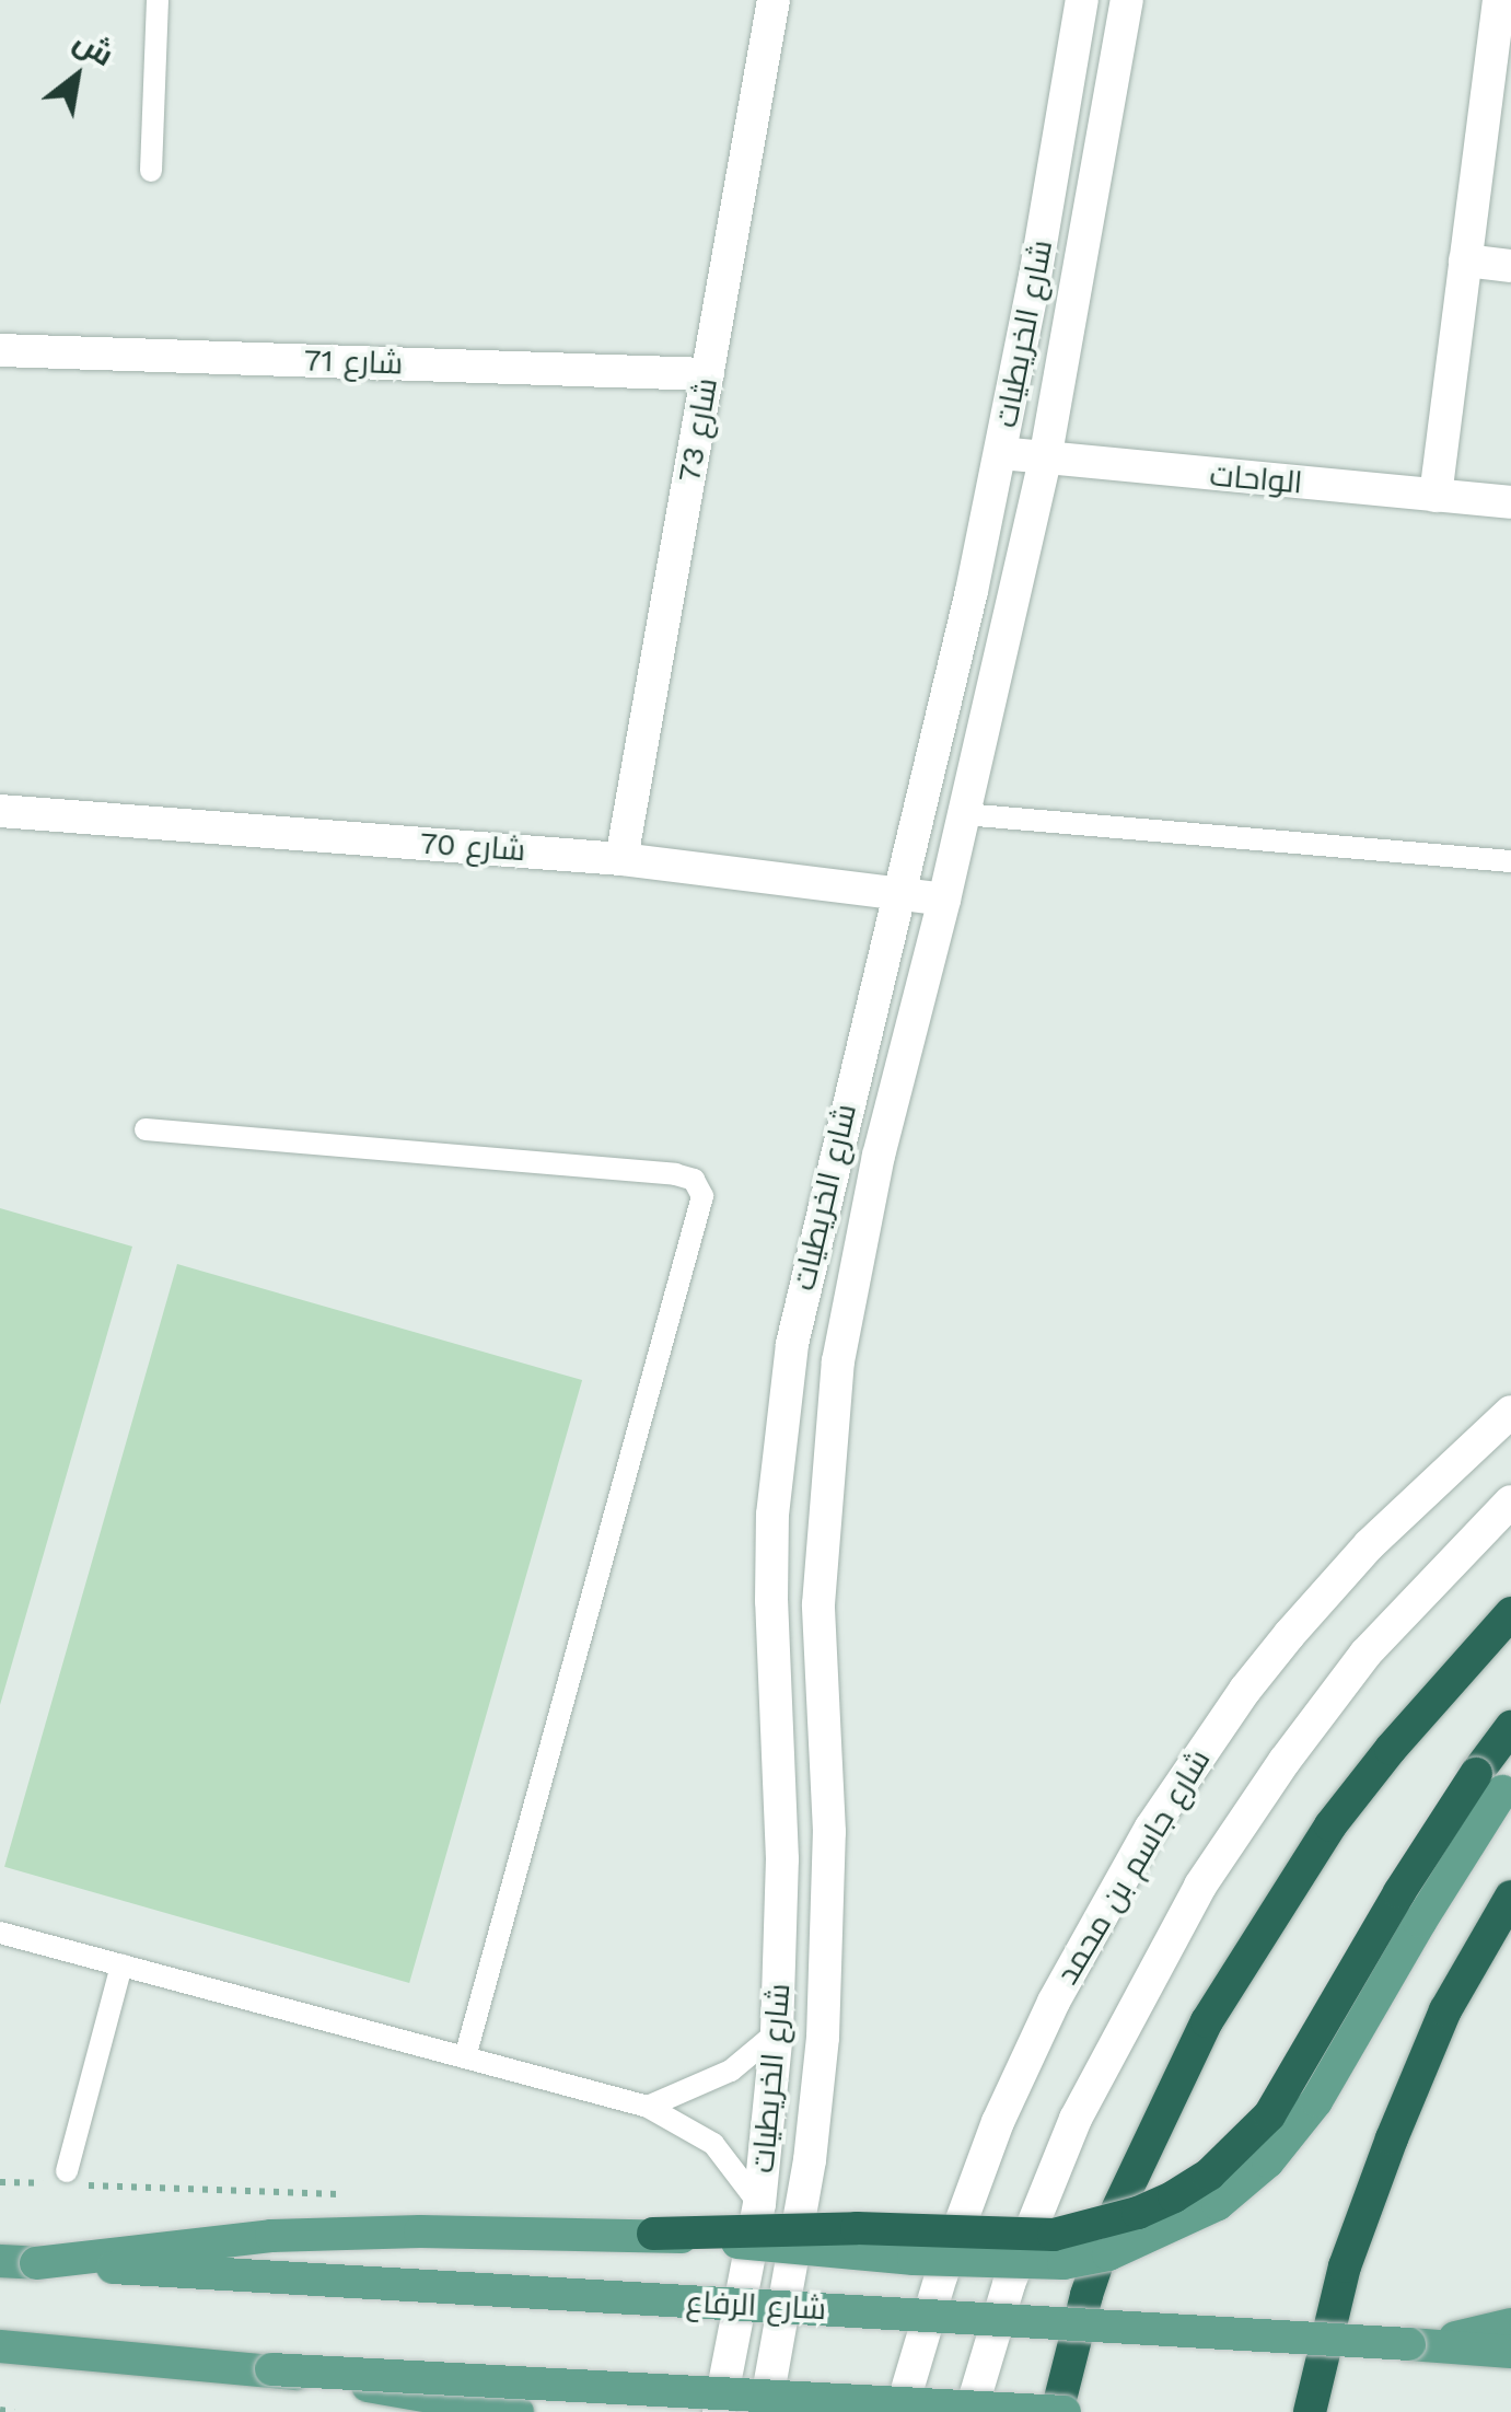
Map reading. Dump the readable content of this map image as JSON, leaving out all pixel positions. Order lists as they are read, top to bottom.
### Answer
{
  "streets": {
    "main road": ["شارع الرفاع"],
    "street": [
      "شارع الخريطيات",
      "شارع 71",
      "شارع 73",
      "الواحات",
      "شارع 70",
      "شارع جاسم بن محمد"
    ]
  },
  "crossings": [
    ["شارع الخريطيات", "الواحات"],
    ["شارع الخريطيات", "شارع 70"],
    ["شارع 71", "شارع 73"],
    ["شارع 73", "شارع 70"]
  ],
  "north": "top right"
}
